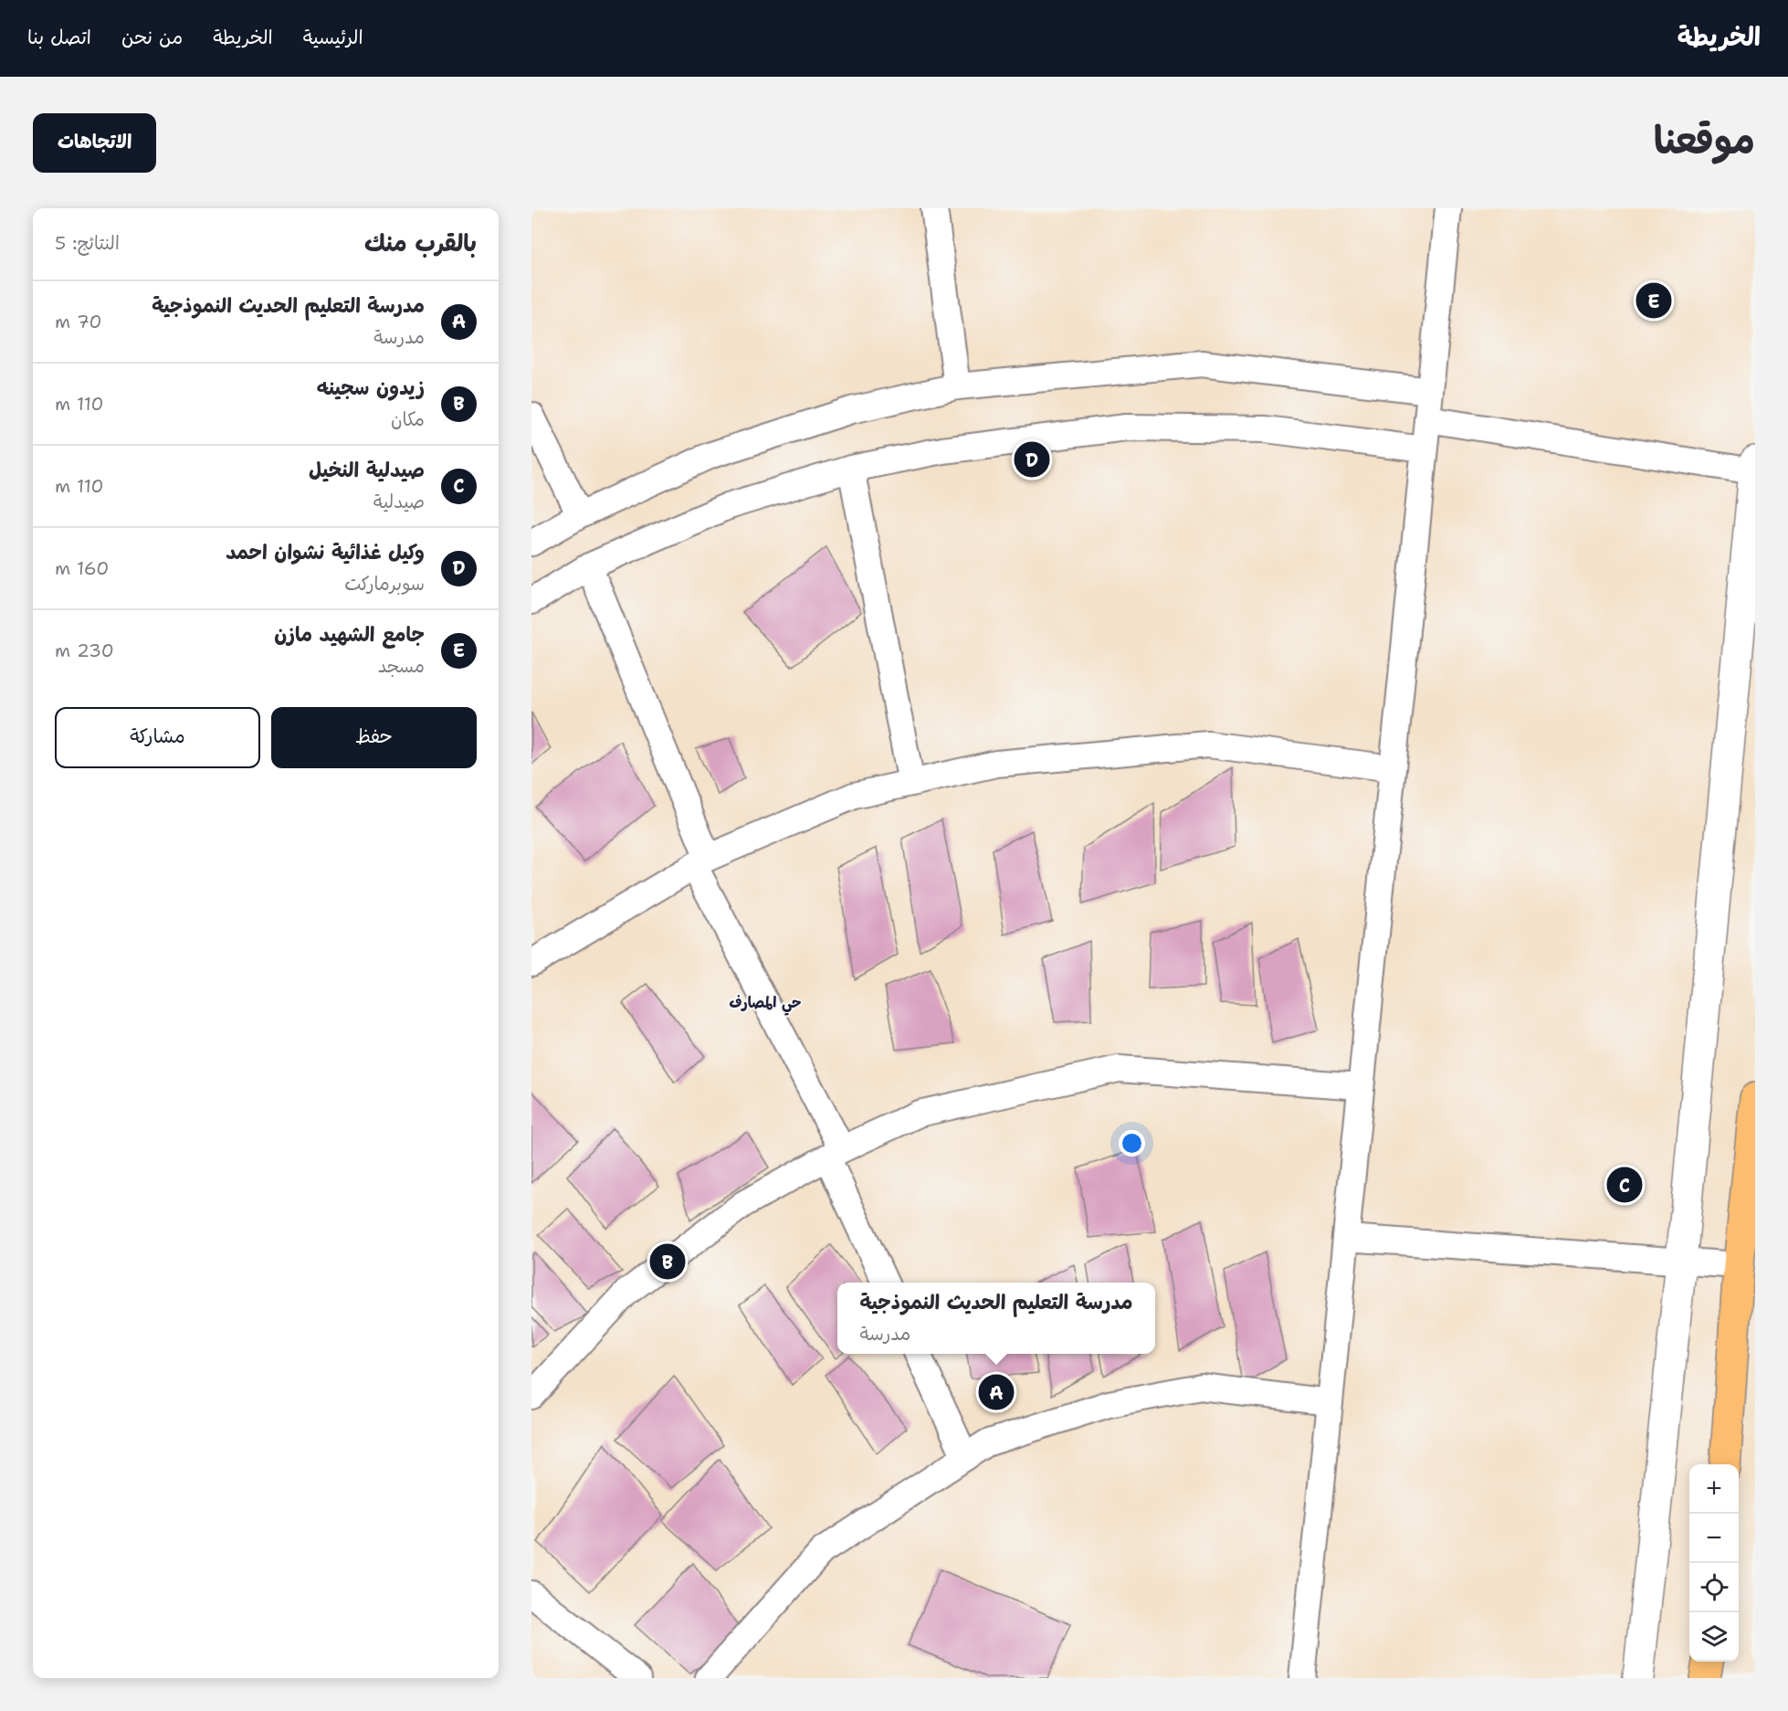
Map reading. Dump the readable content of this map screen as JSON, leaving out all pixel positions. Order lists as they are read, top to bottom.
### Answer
{
  "districts": ["حي المصارف"],
  "page": {
    "header": "الخريطة",
    "nav": [
      "الرئيسية",
      "الخريطة",
      "من نحن",
      "اتصل بنا"
    ],
    "title": "موقعنا",
    "buttons": [
      "الاتجاهات",
      ["حفظ", "مشاركة"]
    ],
    "heading": ["بالقرب منك", "النتائج: 5"],
    "list": [
      {
        "mark": "A",
        "name": "مدرسة التعليم الحديث النموذجية",
        "note": "مدرسة",
        "value": "70 m"
      },
      {
        "mark": "B",
        "name": "زيدون سجينه",
        "note": "مكان",
        "value": "110 m"
      },
      {
        "mark": "C",
        "name": "صيدلية النخيل",
        "note": "صيدلية",
        "value": "110 m"
      },
      {
        "mark": "D",
        "name": "وكيل غذائية نشوان احمد",
        "note": "سوبرماركت",
        "value": "160 m"
      },
      {
        "mark": "E",
        "name": "جامع الشهيد مازن",
        "note": "مسجد",
        "value": "230 m"
      }
    ],
    "pins": [
      "E",
      "D",
      "C",
      "B",
      "A"
    ],
    "popup": ["مدرسة التعليم الحديث النموذجية", "مدرسة"],
    "map_buttons": ["+", "−"]
  }
}
